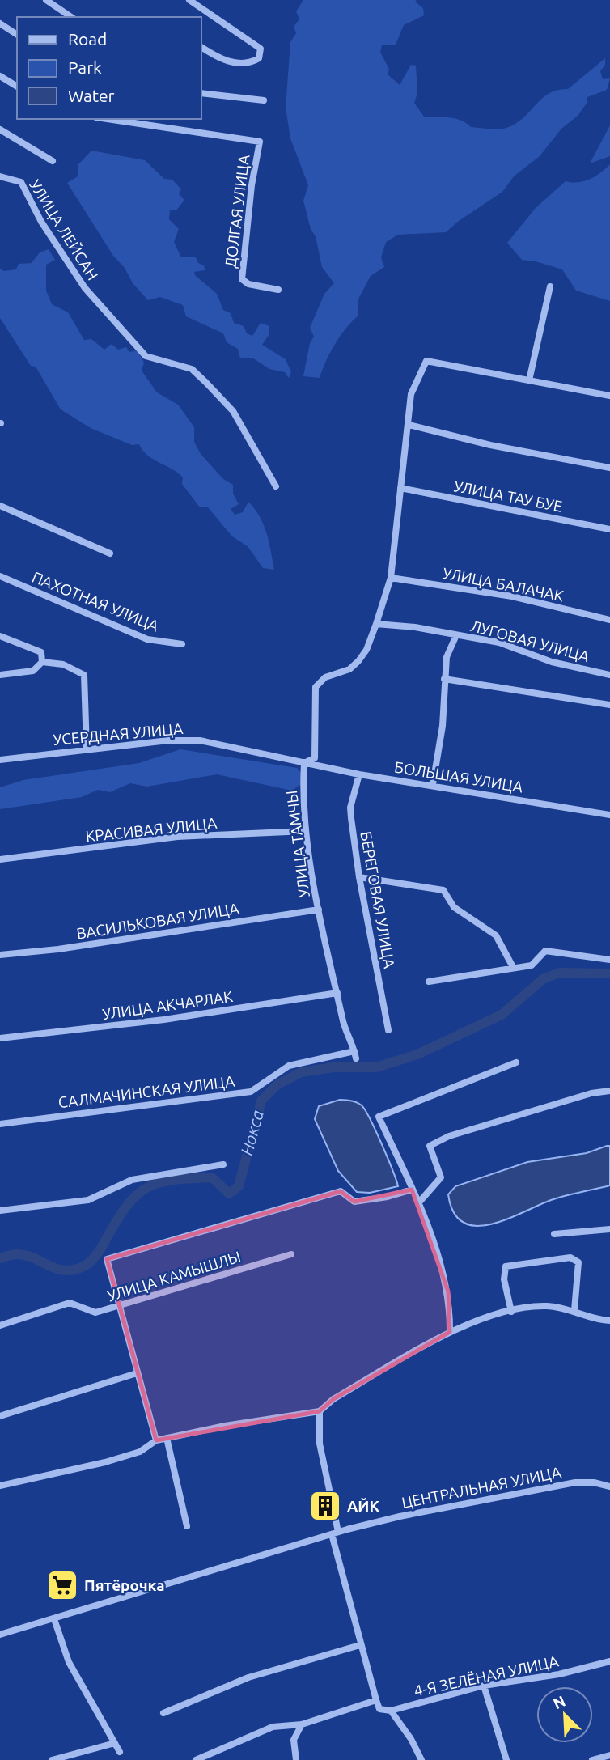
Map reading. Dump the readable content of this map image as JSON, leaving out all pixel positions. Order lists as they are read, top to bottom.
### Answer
{
  "streets": {
    "street": [
      "ДОЛГАЯ УЛИЦА",
      "УЛИЦА ЛЕЙСАН",
      "УЛИЦА ТАУ БУЕ",
      "УЛИЦА БАЛАЧАК",
      "ПАХОТНАЯ УЛИЦА",
      "ЛУГОВАЯ УЛИЦА",
      "УСЕРДНАЯ УЛИЦА",
      "БОЛЬШАЯ УЛИЦА",
      "КРАСИВАЯ УЛИЦА",
      "УЛИЦА ТАМЧЫ",
      "БЕРЕГОВАЯ УЛИЦА",
      "ВАСИЛЬКОВАЯ УЛИЦА",
      "УЛИЦА АКЧАРЛАК",
      "САЛМАЧИНСКАЯ УЛИЦА",
      "УЛИЦА КАМЫШЛЫ",
      "ЦЕНТРАЛЬНАЯ УЛИЦА",
      "4-Я ЗЕЛЁНАЯ УЛИЦА"
    ]
  },
  "crossings": [
    ["УЛИЦА ТАУ БУЕ", "УЛИЦА ТАМЧЫ"],
    ["УЛИЦА БАЛАЧАК", "УЛИЦА ТАМЧЫ"],
    ["ЛУГОВАЯ УЛИЦА", "УЛИЦА ТАМЧЫ"],
    ["УСЕРДНАЯ УЛИЦА", "БОЛЬШАЯ УЛИЦА"],
    ["УСЕРДНАЯ УЛИЦА", "УЛИЦА ТАМЧЫ"],
    ["БОЛЬШАЯ УЛИЦА", "УЛИЦА ТАМЧЫ"],
    ["БОЛЬШАЯ УЛИЦА", "БЕРЕГОВАЯ УЛИЦА"],
    ["КРАСИВАЯ УЛИЦА", "УЛИЦА ТАМЧЫ"],
    ["УЛИЦА ТАМЧЫ", "ВАСИЛЬКОВАЯ УЛИЦА"],
    ["УЛИЦА ТАМЧЫ", "УЛИЦА АКЧАРЛАК"],
    ["УЛИЦА ТАМЧЫ", "САЛМАЧИНСКАЯ УЛИЦА"]
  ],
  "water": ["Нокса"],
  "places": {
    "building": ["АЙК"],
    "supermarket": ["Пятёрочка"]
  },
  "legend": ["Road", "Park", "Water"],
  "north": "top left"
}
